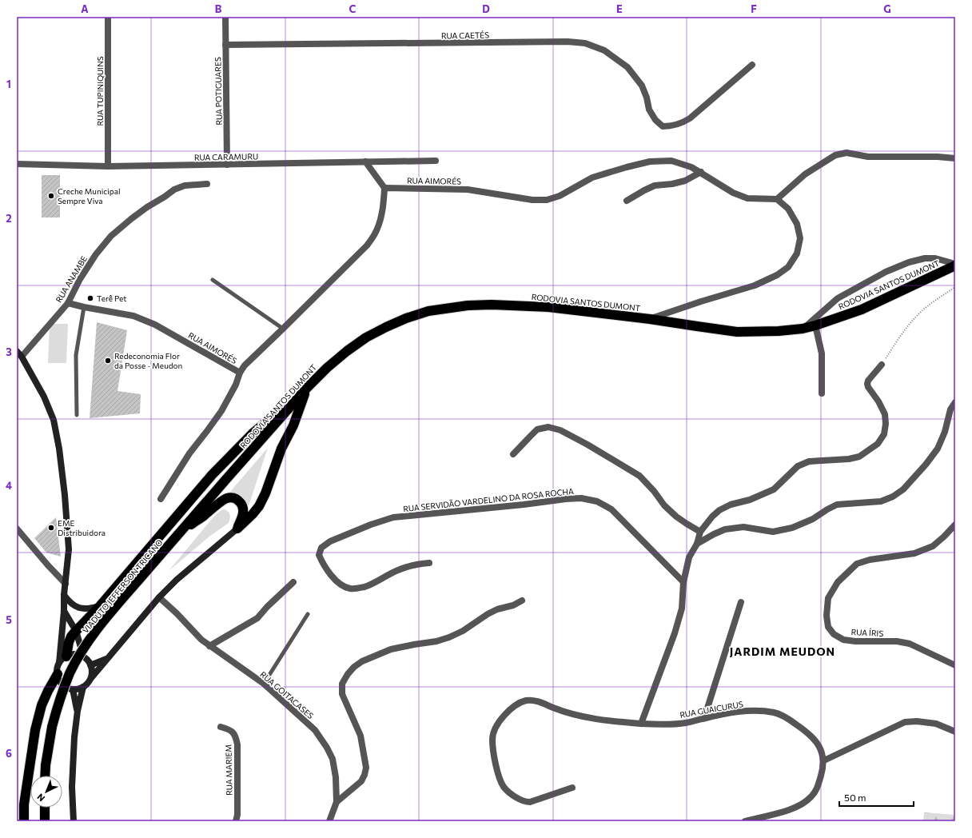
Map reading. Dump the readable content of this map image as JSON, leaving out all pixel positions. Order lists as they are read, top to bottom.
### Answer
{
  "streets": {
    "highway": ["RODOVIA SANTOS DUMONT", "VIADUTO JEFFERSON TRICANO"],
    "street": [
      "RUA CAETÉS",
      "RUA TUPINIQUINS",
      "RUA POTIGUARES",
      "RUA CARAMURU",
      "RUA AIMORÉS",
      "RUA ANAMBE",
      "RUA SERVIDÃO VARDELINO DA ROSA ROCHA",
      "RUA ÍRIS",
      "RUA GOITACASES",
      "RUA GUAICURUS",
      "RUA MARIEM"
    ]
  },
  "crossings": [
    ["RUA CAETÉS", "RUA POTIGUARES"],
    ["RUA TUPINIQUINS", "RUA CARAMURU"],
    ["RUA POTIGUARES", "RUA CARAMURU"],
    ["RUA AIMORÉS", "RUA ANAMBE"],
    ["RODOVIA SANTOS DUMONT", "VIADUTO JEFFERSON TRICANO"]
  ],
  "districts": ["JARDIM MEUDON"],
  "places": [
    "Creche Municipal Sempre Viva",
    "Terê Pet",
    "Redeconomia Flor da Posse - Meudon",
    "EME Distribuidora"
  ],
  "scale_bar": "50 m",
  "north": "bottom left",
  "grid": {
    "columns": [
      "A",
      "B",
      "C",
      "D",
      "E",
      "F",
      "G"
    ],
    "rows": [
      "1",
      "2",
      "3",
      "4",
      "5",
      "6"
    ]
  }
}
